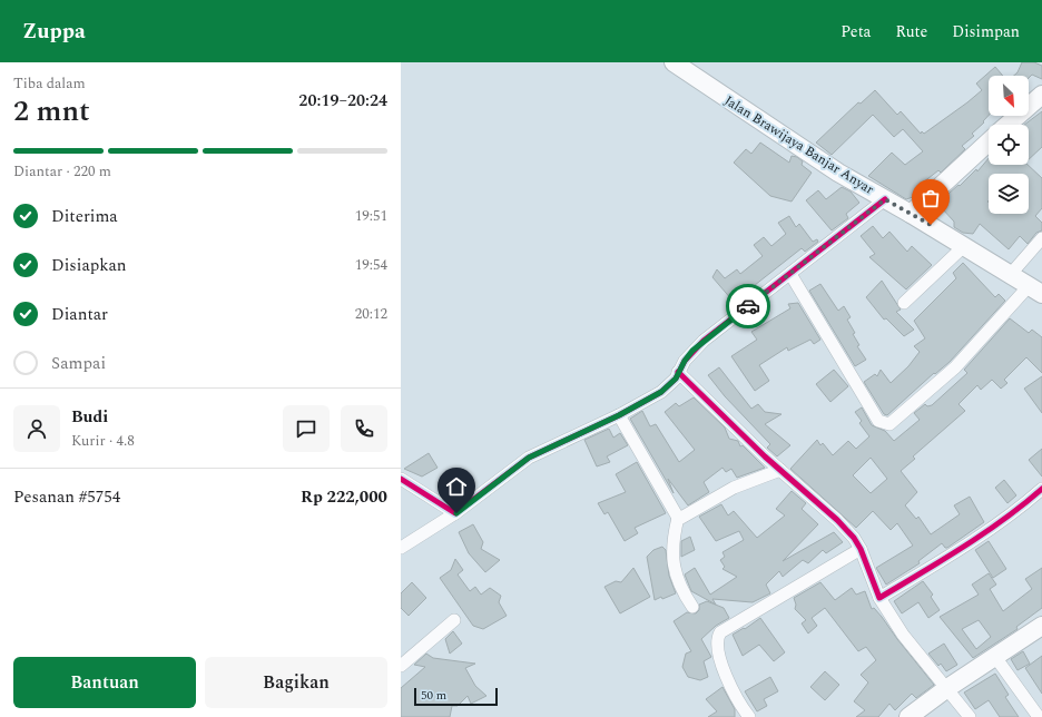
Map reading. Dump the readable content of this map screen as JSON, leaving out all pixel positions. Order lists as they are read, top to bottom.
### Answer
{
  "streets": {
    "street": ["Jalan Brawijaya Banjar Anyar"]
  },
  "scale_bar": "50 m",
  "north": "bottom right",
  "page": {
    "header": "Zuppa",
    "nav": ["Peta", "Rute", "Disimpan"],
    "heading": ["2 mnt", "Tiba dalam", "20:19–20:24"],
    "panel": [
      "Budi",
      "Kurir · 4.8",
      "Pesanan #5754",
      "Rp 222,000"
    ],
    "bar": "Diantar · 220 m",
    "list": [
      ["Diterima", "19:51"],
      ["Disiapkan", "19:54"],
      ["Diantar", "20:12"],
      "Sampai"
    ],
    "buttons": ["Bantuan", "Bagikan"],
    "scale": "50 m"
  }
}
